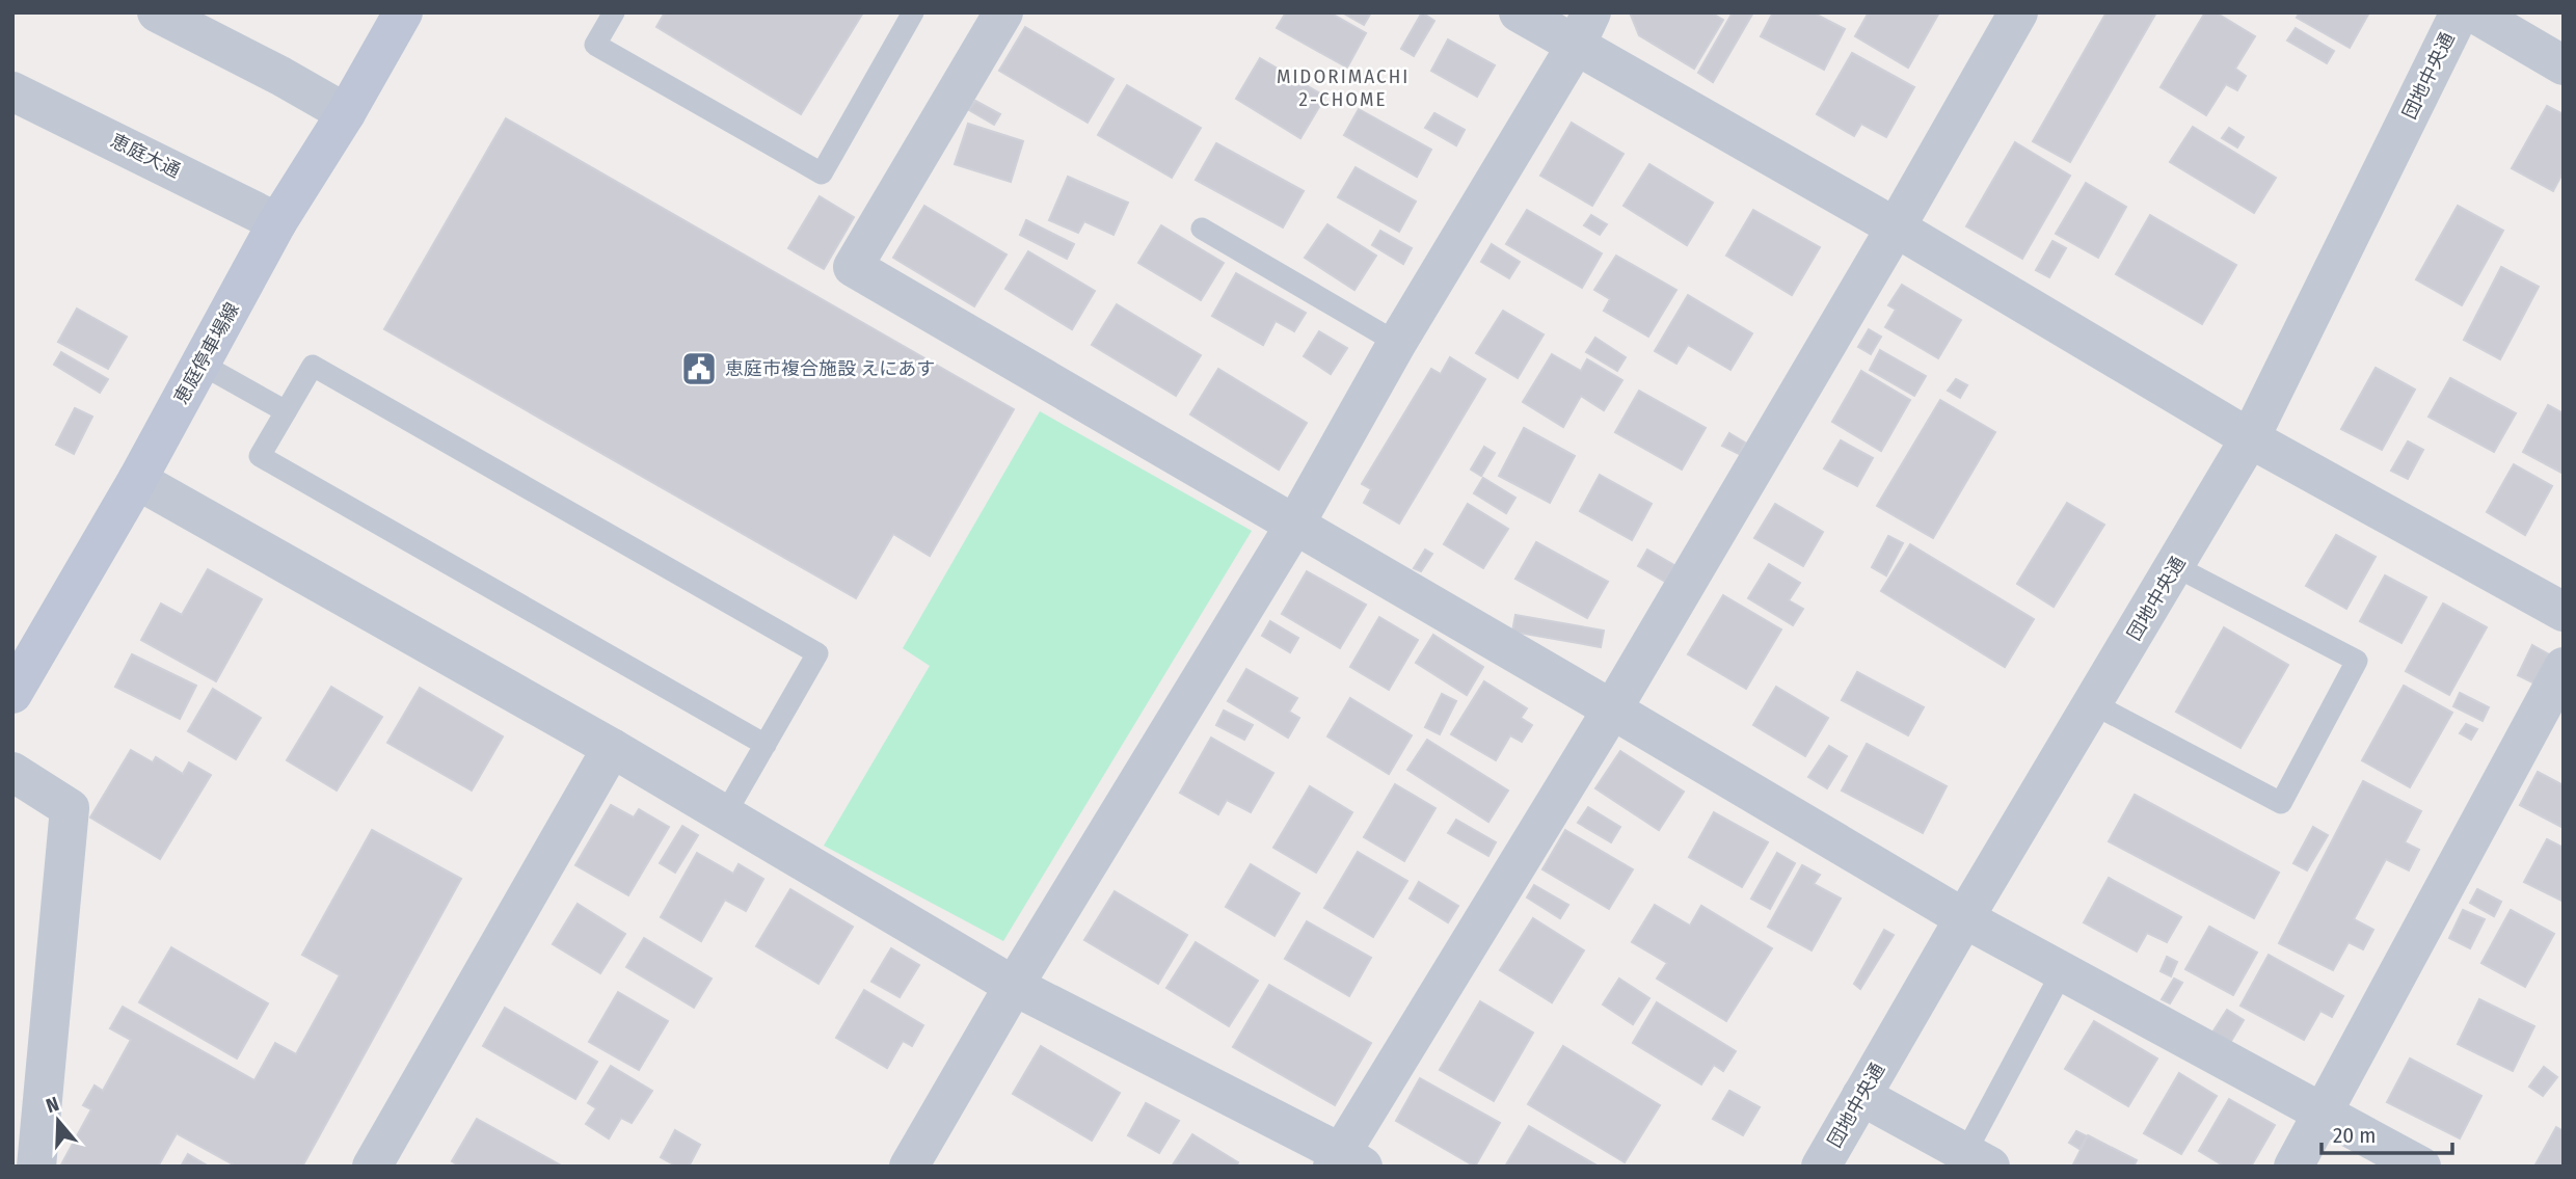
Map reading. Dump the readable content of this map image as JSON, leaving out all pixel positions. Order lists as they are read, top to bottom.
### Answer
{
  "streets": {
    "main road": ["恵庭停車場線"],
    "street": ["団地中央通", "恵庭大通"]
  },
  "crossings": [
    ["恵庭大通", "恵庭停車場線"]
  ],
  "districts": ["MIDORIMACHI 2-CHOME"],
  "places": {
    "public building": ["恵庭市複合施設 えにあす"]
  },
  "scale_bar": "20 m",
  "north": "top"
}
